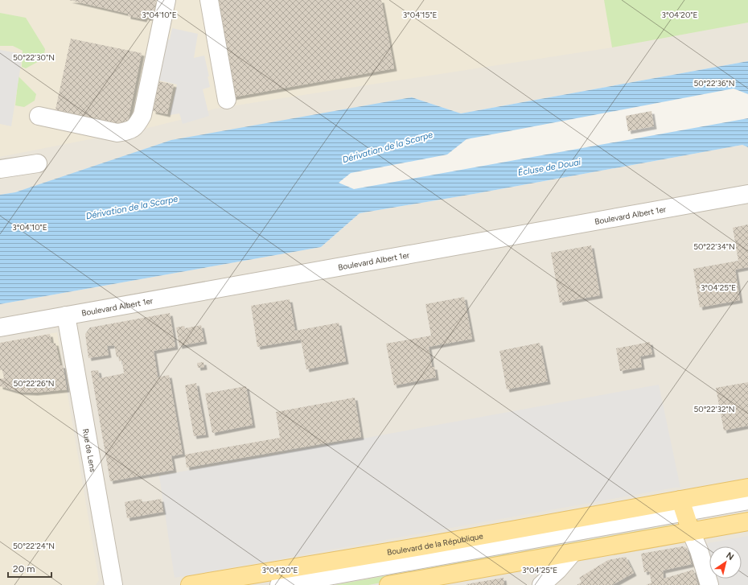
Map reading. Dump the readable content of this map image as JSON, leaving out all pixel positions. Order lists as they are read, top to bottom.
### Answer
{
  "streets": {
    "main road": ["Boulevard de la République"],
    "street": ["Boulevard Albert 1er", "Rue de Lens"]
  },
  "crossings": [
    ["Boulevard Albert 1er", "Rue de Lens"]
  ],
  "water": ["Dérivation de la Scarpe", "Écluse de Douai"],
  "scale_bar": "20 m",
  "north": "top right",
  "coordinates": [
    "3°04'10\"E",
    "3°04'15\"E",
    "3°04'20\"E",
    "50°22'30\"N",
    "50°22'36\"N",
    "50°22'34\"N",
    "3°04'25\"E",
    "50°22'26\"N",
    "50°22'32\"N",
    "50°22'24\"N"
  ]
}
